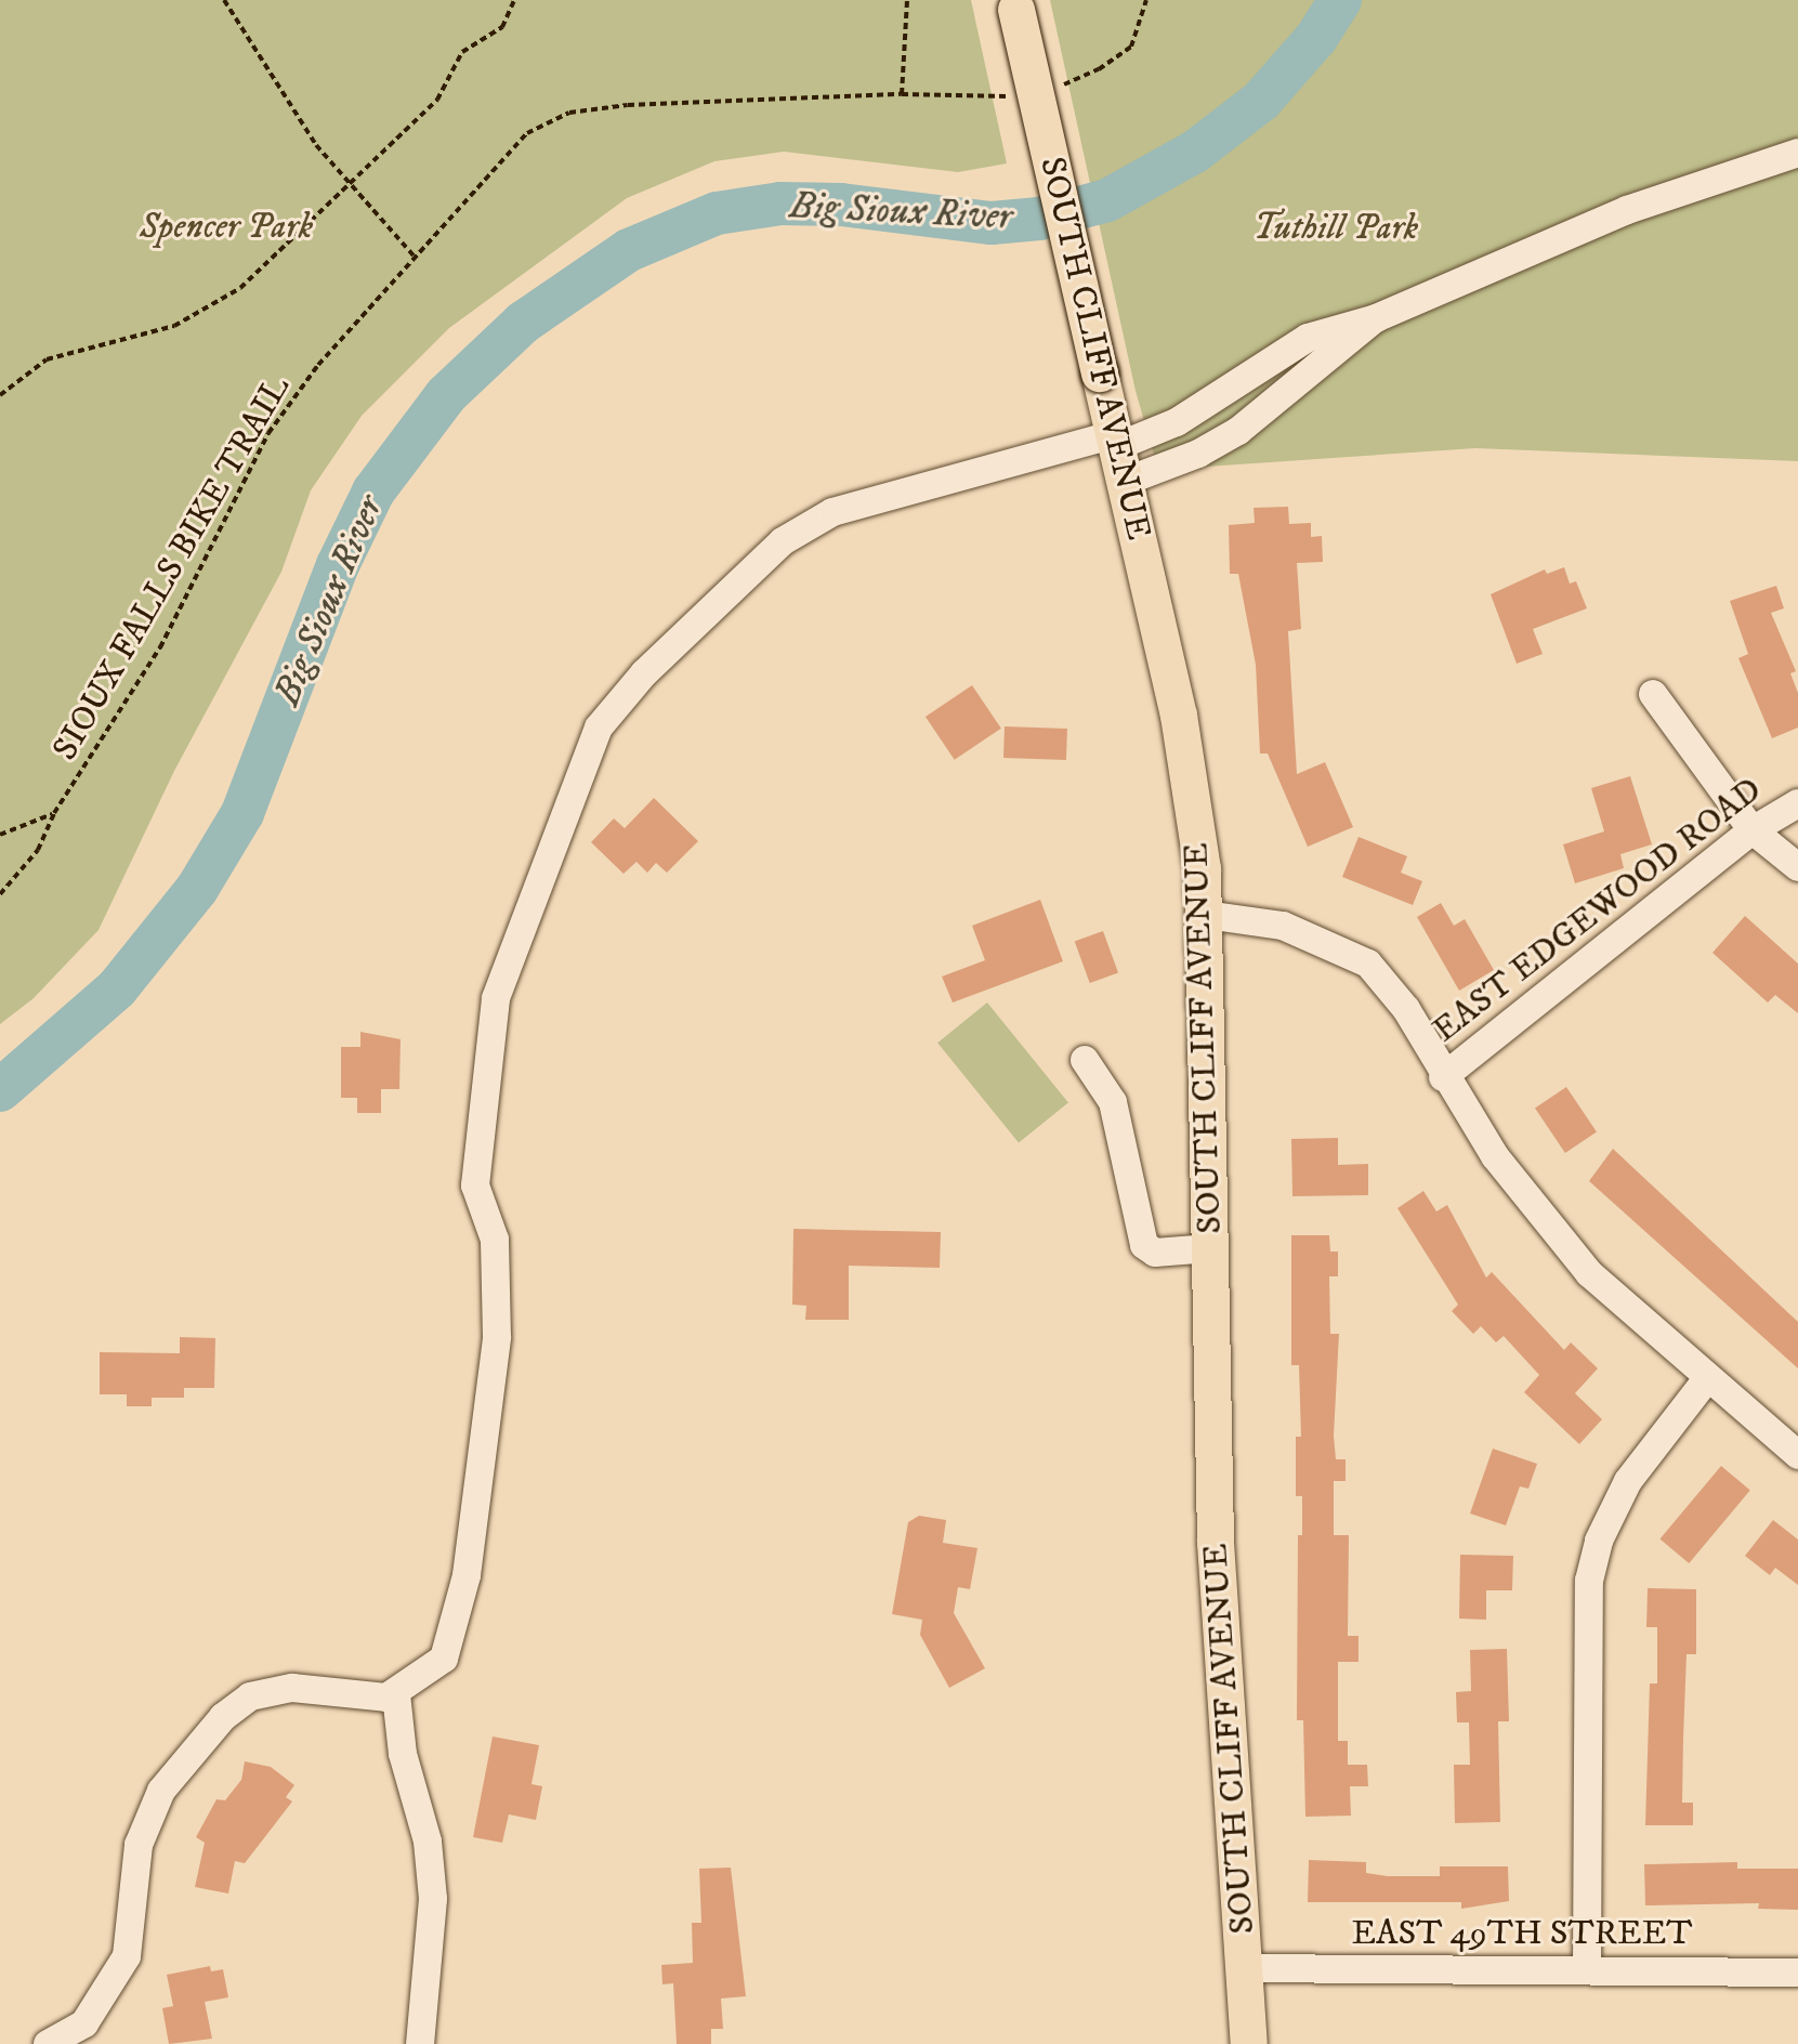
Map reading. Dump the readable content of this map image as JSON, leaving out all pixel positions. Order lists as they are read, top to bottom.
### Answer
{
  "streets": {
    "main road": ["SOUTH CLIFF AVENUE"],
    "street": ["EAST EDGEWOOD ROAD", "EAST 49TH STREET"],
    "path": ["SIOUX FALLS BIKE TRAIL"]
  },
  "crossings": [
    ["SOUTH CLIFF AVENUE", "EAST 49TH STREET"]
  ],
  "water": ["Big Sioux River"],
  "parks": ["Spencer Park", "Tuthill Park"]
}
